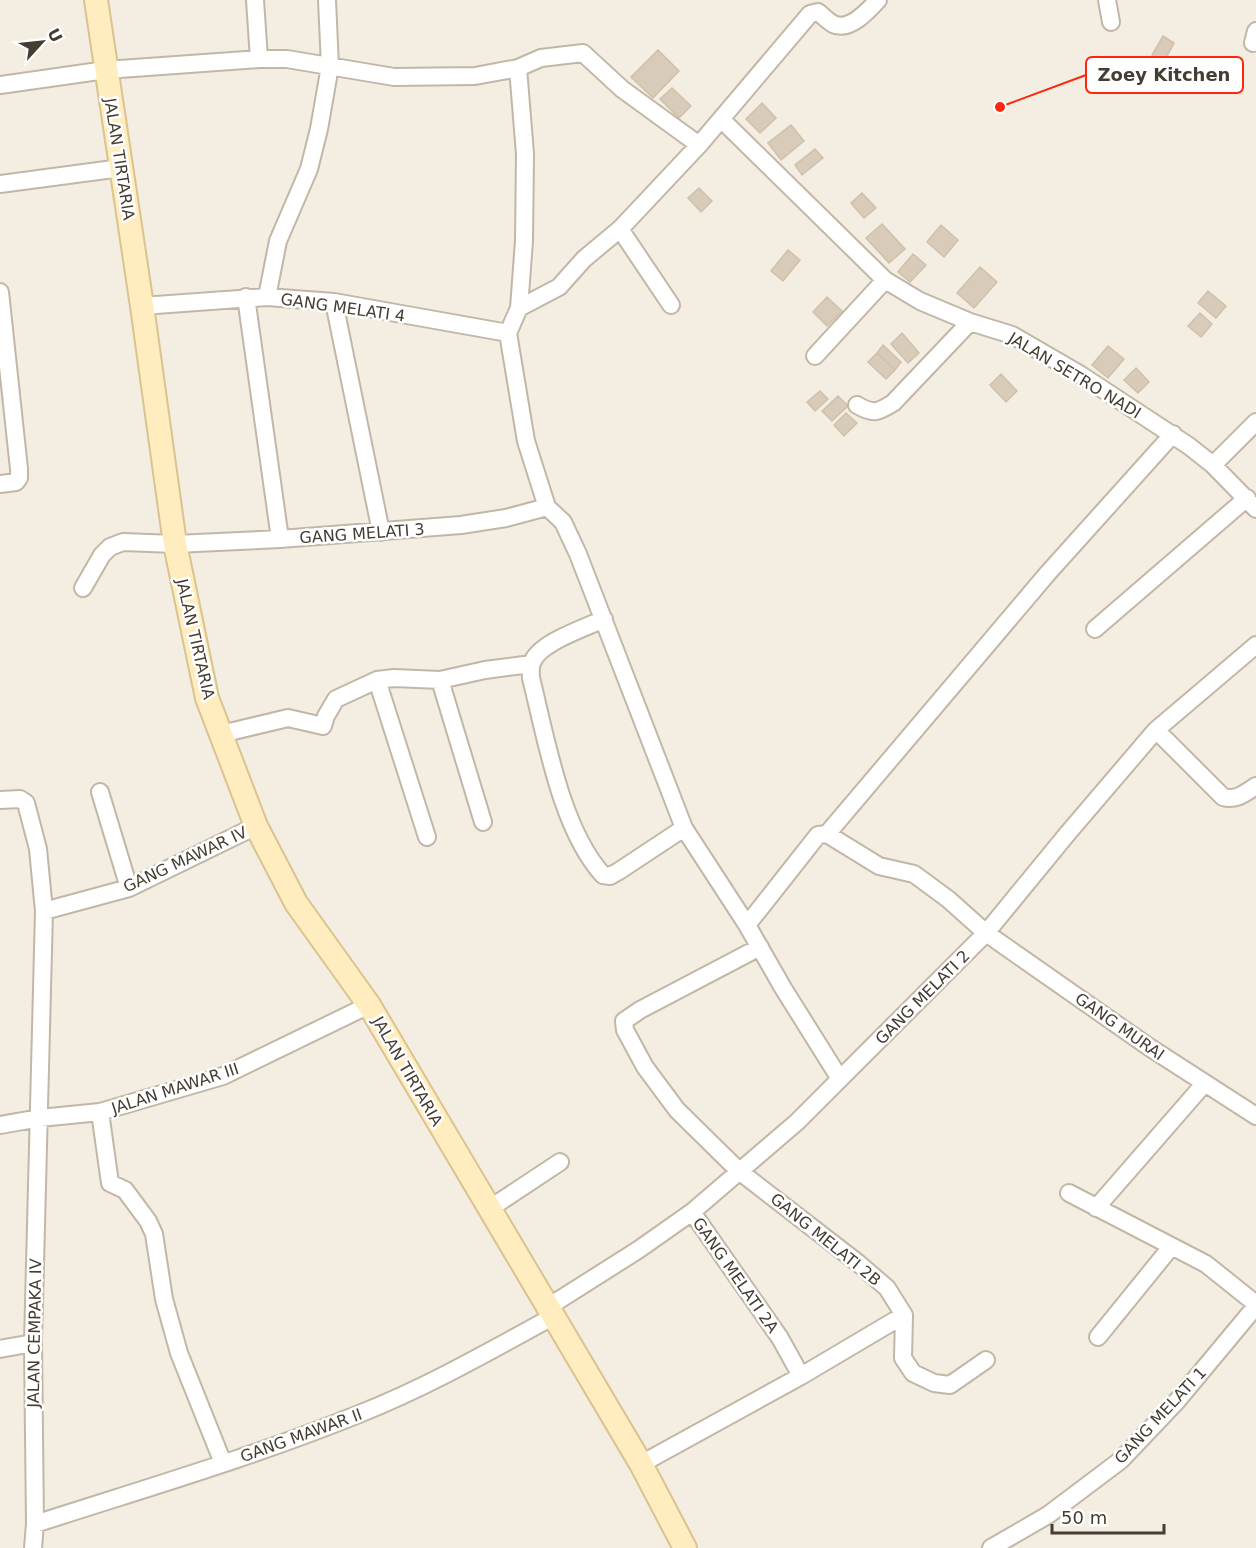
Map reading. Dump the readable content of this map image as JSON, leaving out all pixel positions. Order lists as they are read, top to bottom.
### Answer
{
  "streets": {
    "street": [
      "JALAN TIRTARIA",
      "GANG MELATI 4",
      "JALAN SETRO NADI",
      "GANG MELATI 3",
      "GANG MAWAR IV",
      "GANG MELATI 2",
      "GANG MURAI",
      "JALAN MAWAR III",
      "GANG MELATI 2B",
      "GANG MELATI 2A",
      "JALAN CEMPAKA IV",
      "GANG MELATI 1",
      "GANG MAWAR II"
    ]
  },
  "crossings": [
    ["JALAN TIRTARIA", "GANG MELATI 4"],
    ["JALAN TIRTARIA", "GANG MELATI 3"],
    ["JALAN TIRTARIA", "GANG MAWAR IV"],
    ["JALAN TIRTARIA", "GANG MELATI 2"],
    ["JALAN TIRTARIA", "JALAN MAWAR III"],
    ["JALAN TIRTARIA", "GANG MAWAR II"],
    ["GANG MAWAR IV", "JALAN CEMPAKA IV"],
    ["GANG MELATI 2", "GANG MURAI"],
    ["GANG MELATI 2", "GANG MELATI 2B"],
    ["GANG MELATI 2", "GANG MELATI 2A"],
    ["GANG MELATI 2", "GANG MAWAR II"],
    ["JALAN MAWAR III", "JALAN CEMPAKA IV"],
    ["JALAN CEMPAKA IV", "GANG MAWAR II"]
  ],
  "places": ["Zoey Kitchen"],
  "scale_bar": "50 m",
  "north": "top right"
}
